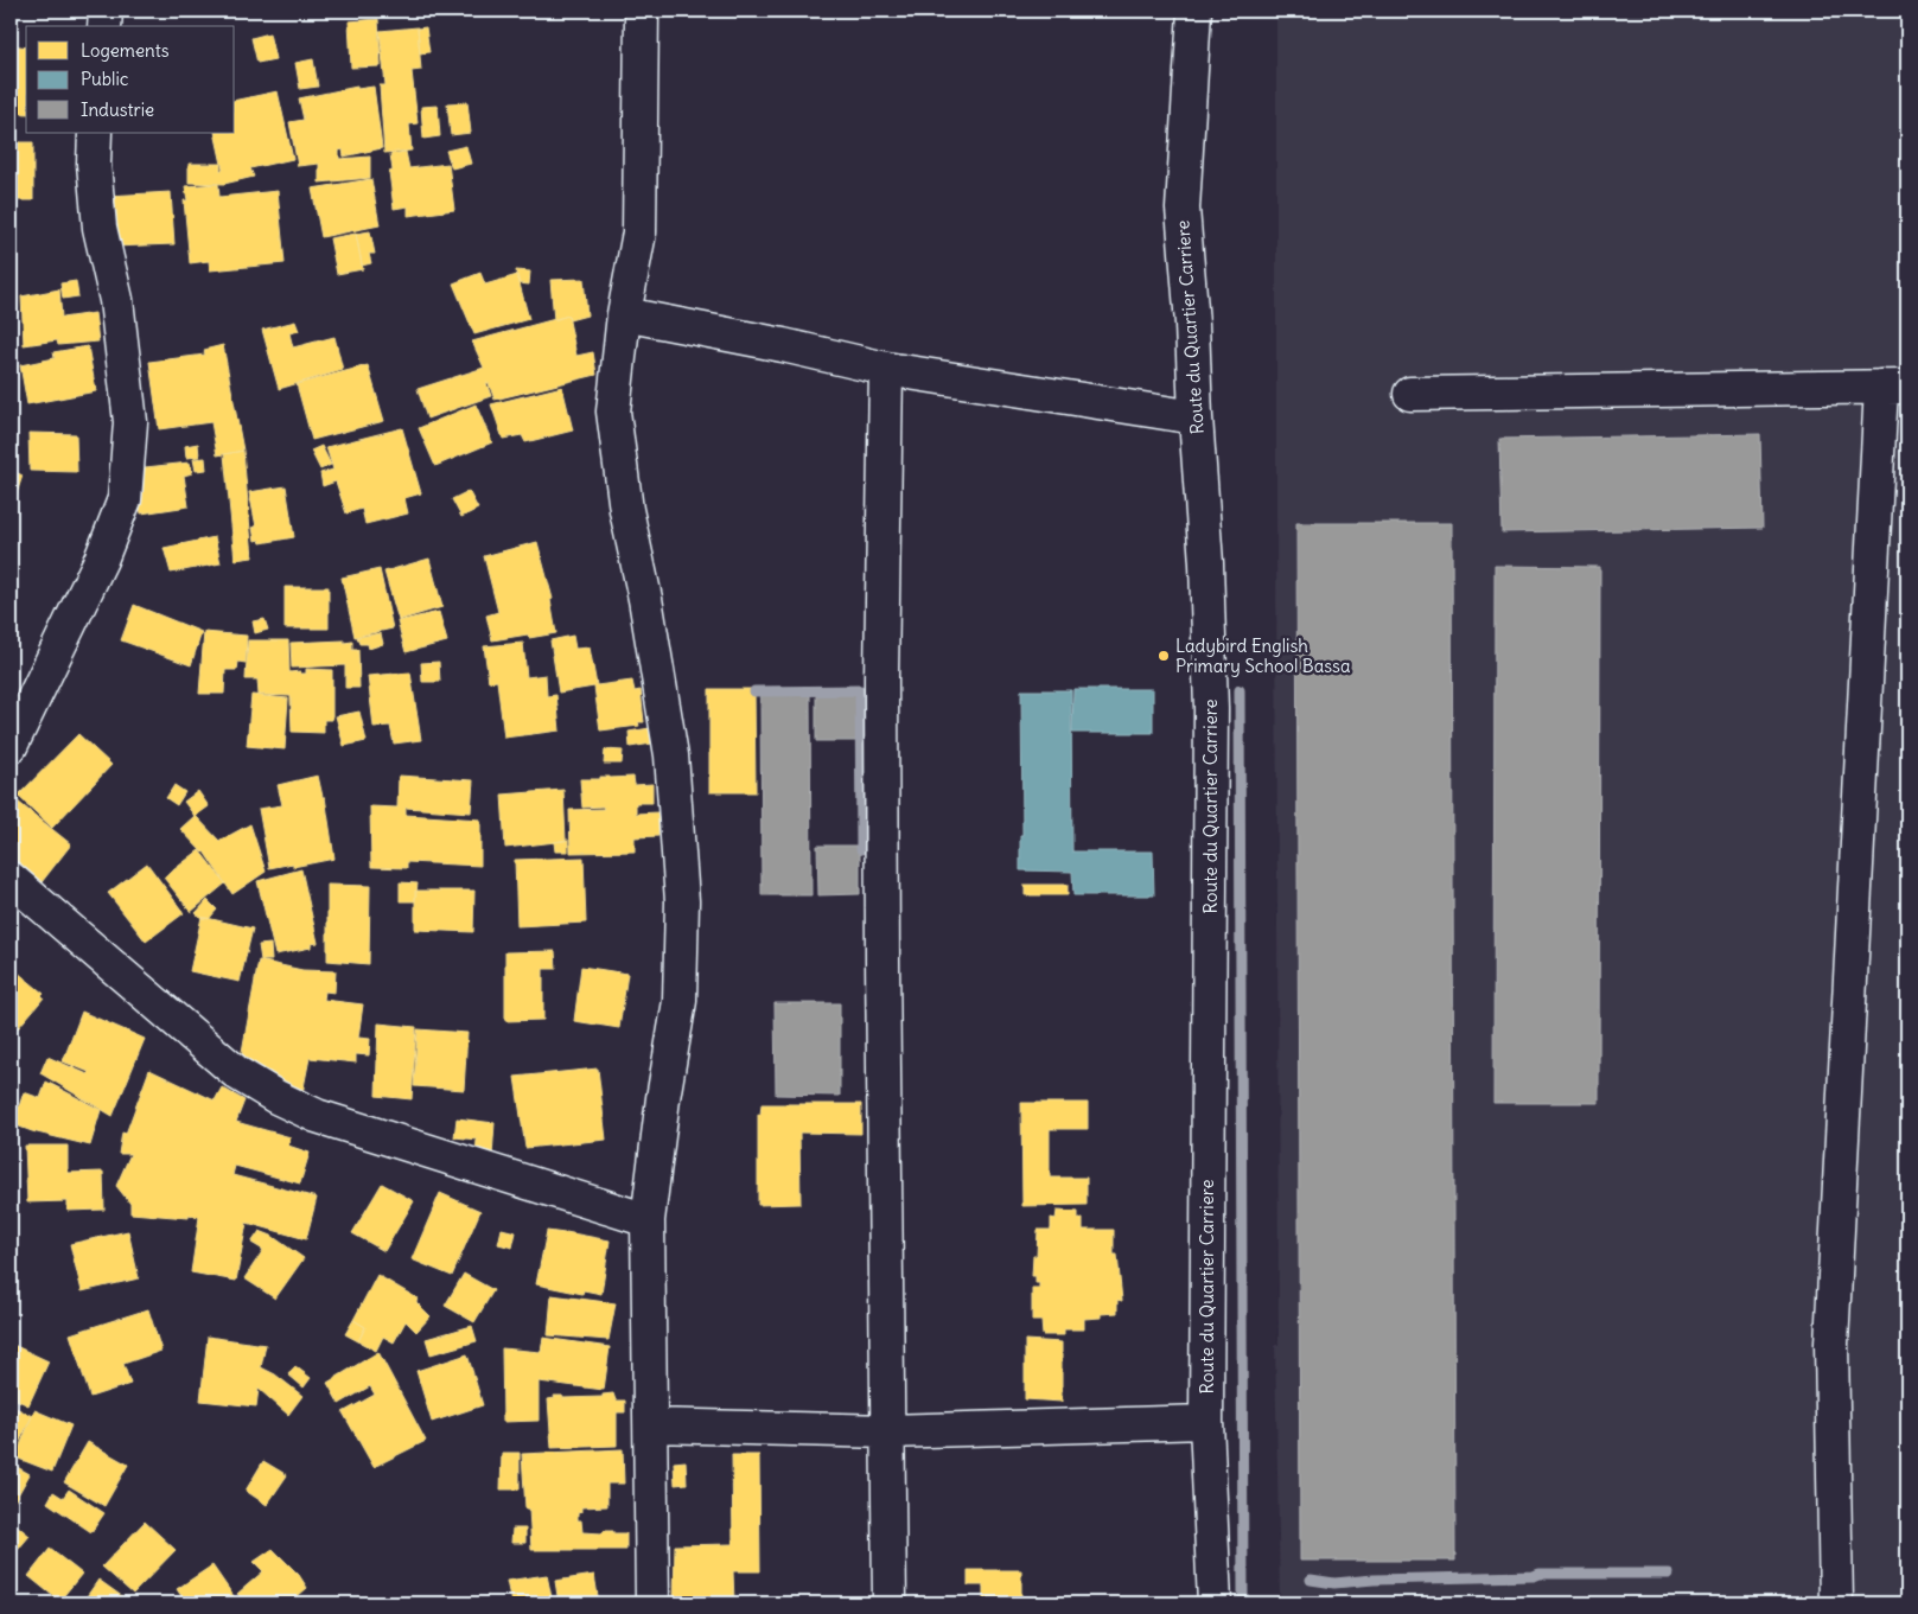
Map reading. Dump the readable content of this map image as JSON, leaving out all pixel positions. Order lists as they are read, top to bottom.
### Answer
{
  "streets": {
    "street": ["Route du Quartier Carriere"]
  },
  "places": ["Ladybird English Primary School Bassa"],
  "legend": ["Logements", "Public", "Industrie"]
}
